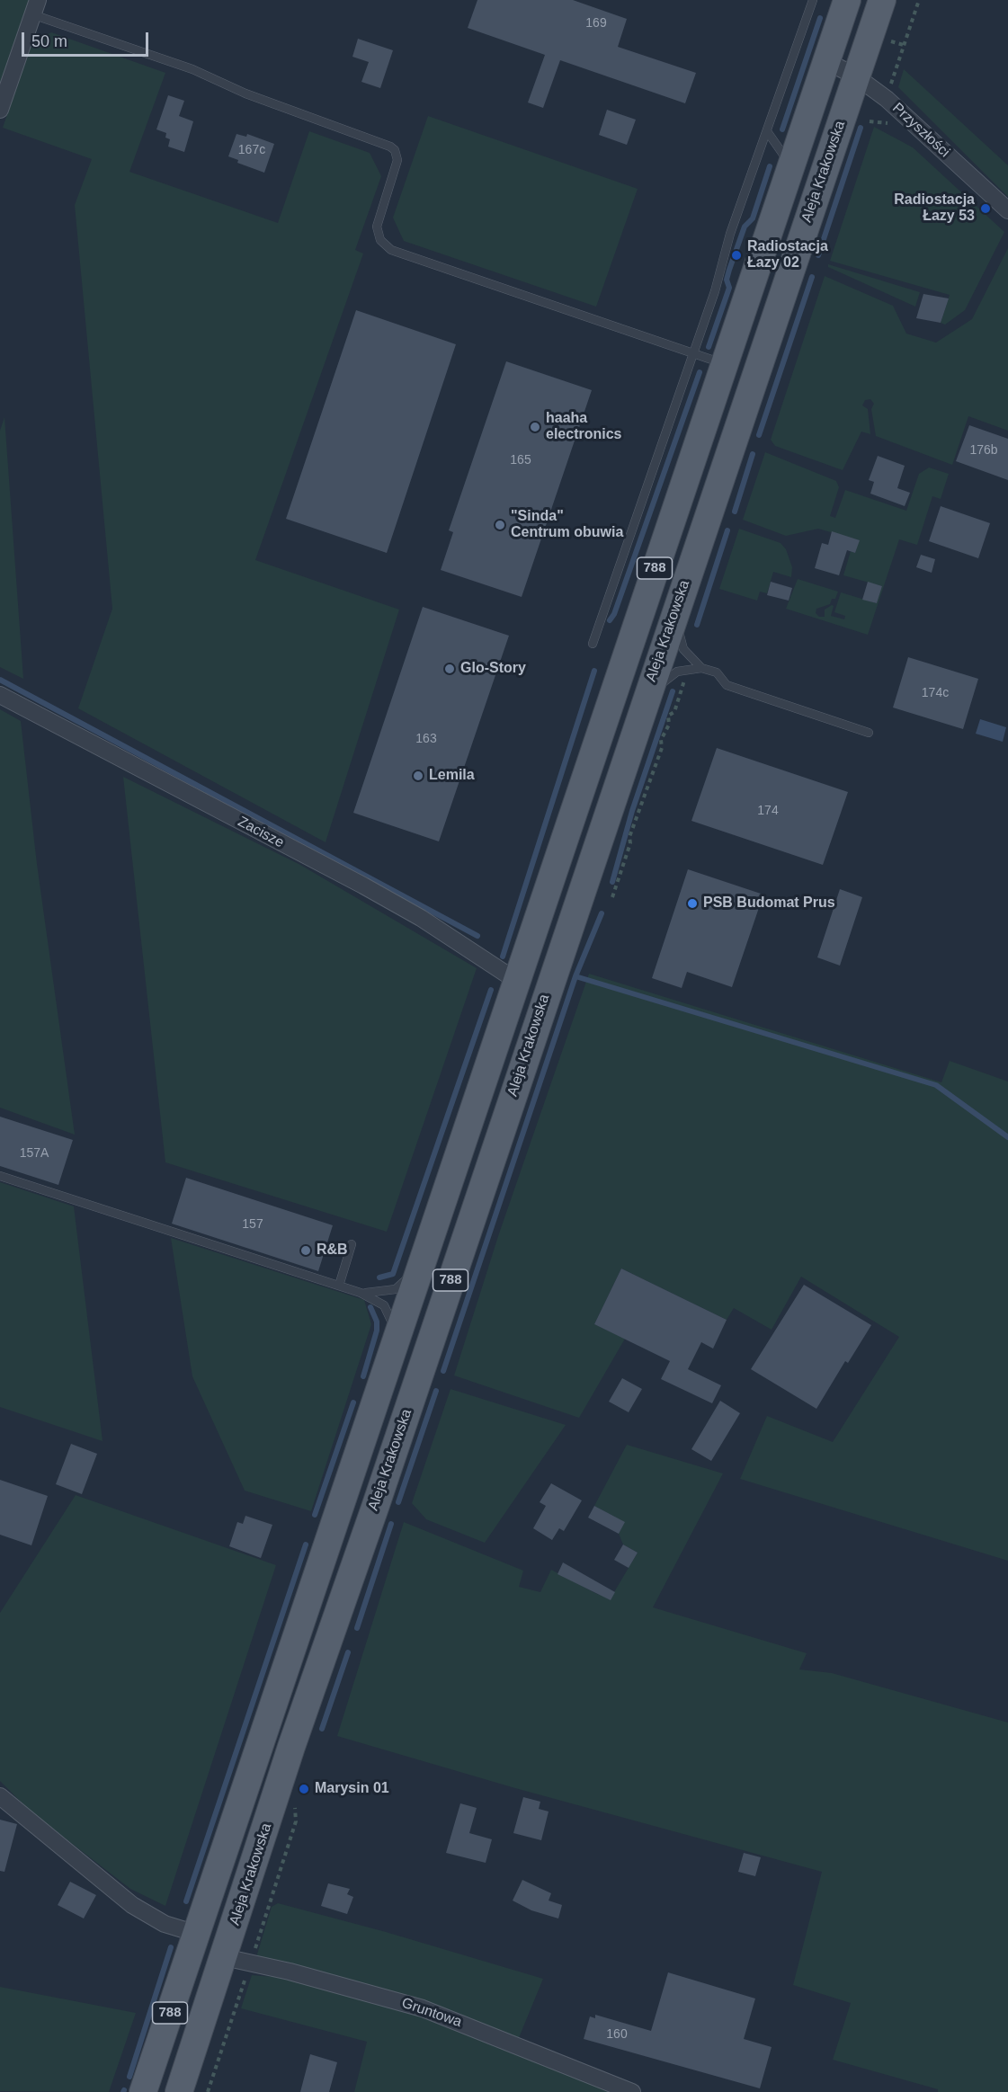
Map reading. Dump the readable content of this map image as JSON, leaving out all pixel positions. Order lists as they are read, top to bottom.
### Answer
{
  "streets": {
    "main road": ["Aleja Krakowska", "788"],
    "street": ["Przyszłości", "Zacisze", "Gruntowa"]
  },
  "crossings": [
    ["Przyszłości", "Aleja Krakowska"],
    ["Przyszłości", "788"],
    ["Aleja Krakowska", "Gruntowa"],
    ["788", "Zacisze"]
  ],
  "places": [
    "Radiostacja Łazy 53",
    "Radiostacja Łazy 02",
    "haaha electronics",
    "\"Sinda\" Centrum obuwia",
    "Glo-Story",
    "Lemila",
    "PSB Budomat Prus",
    "R&B",
    "Marysin 01"
  ],
  "house_numbers": [
    "169",
    "167c",
    "176b",
    "165",
    "174c",
    "163",
    "174",
    "157A",
    "157",
    "160"
  ],
  "scale_bar": "50 m"
}
